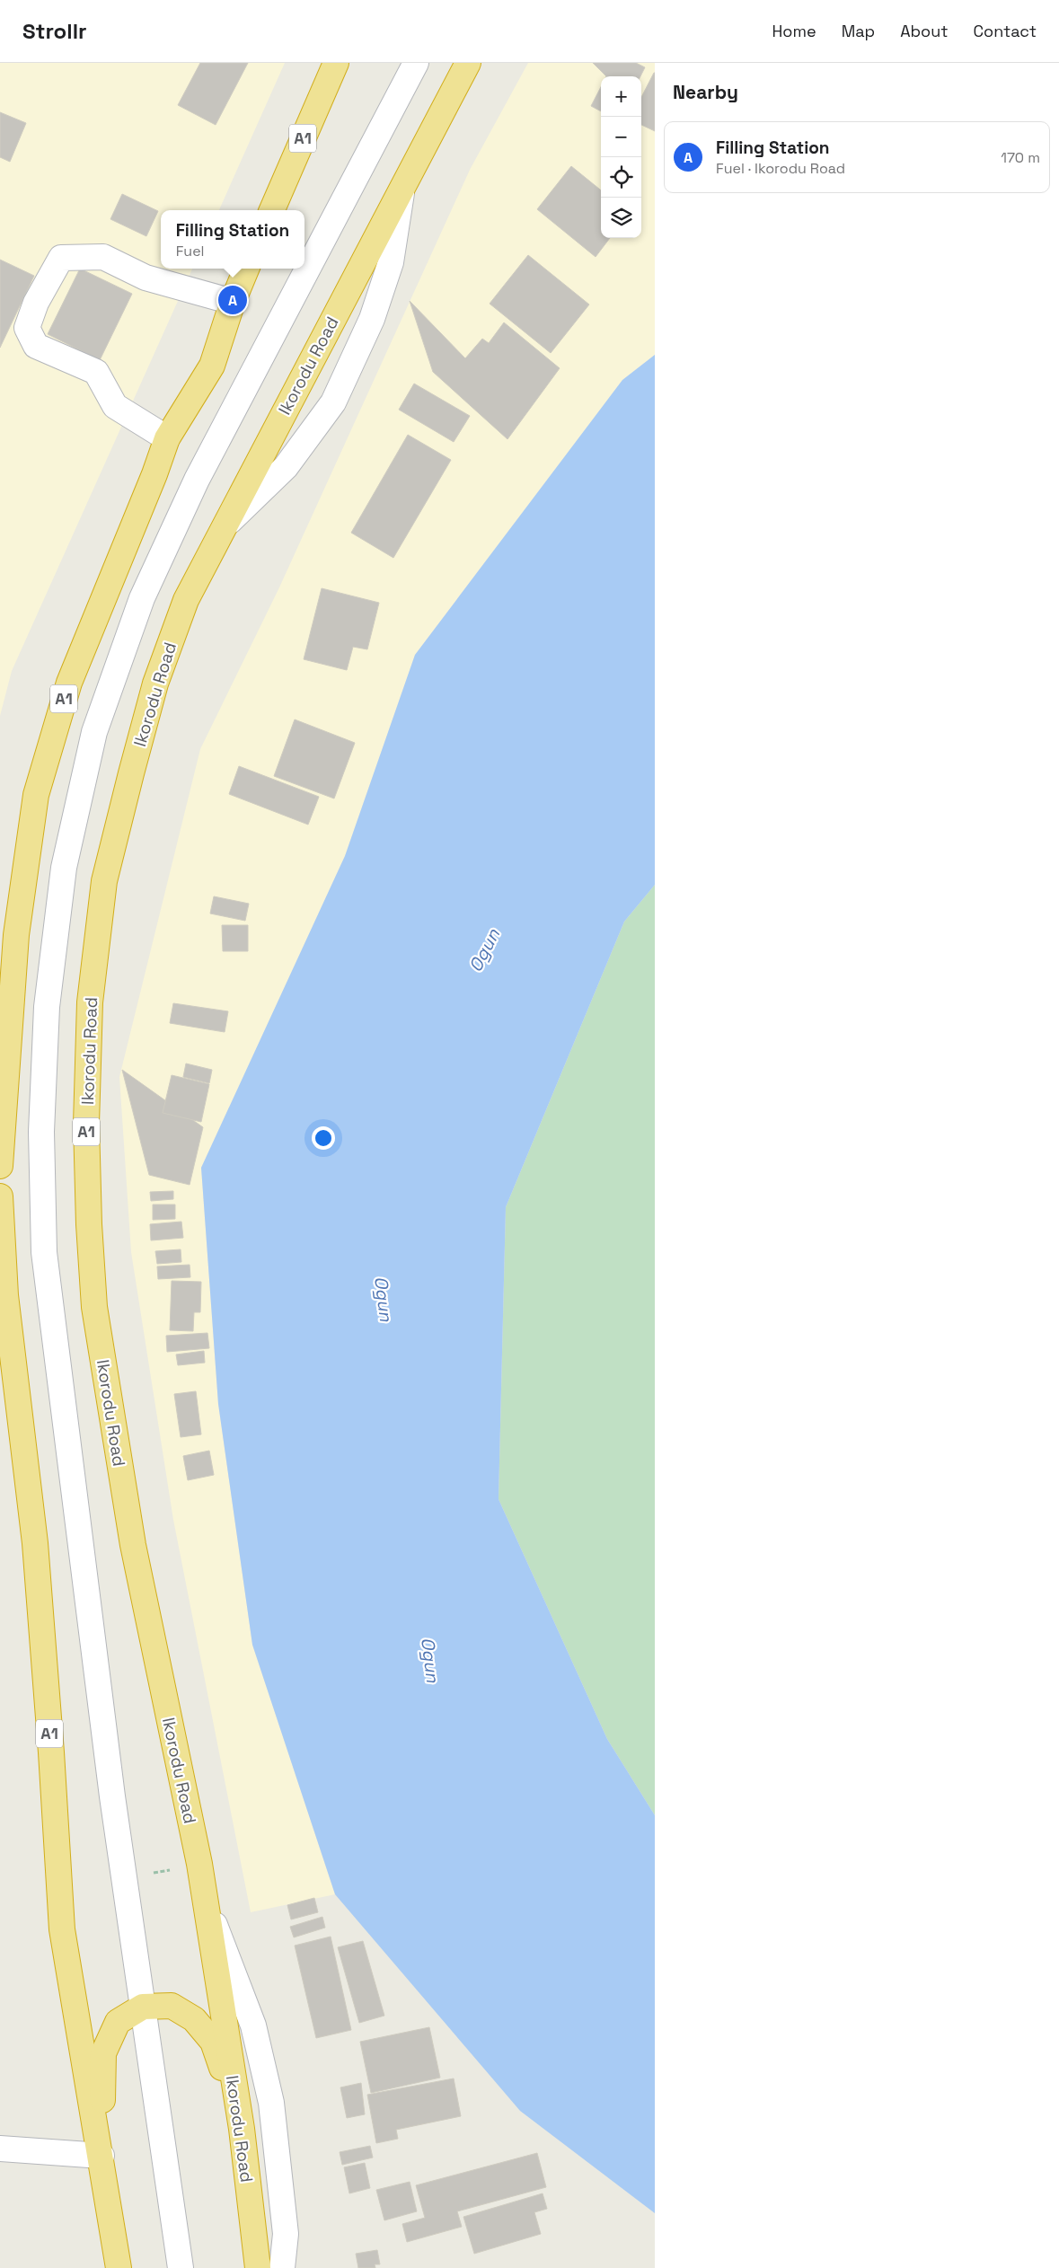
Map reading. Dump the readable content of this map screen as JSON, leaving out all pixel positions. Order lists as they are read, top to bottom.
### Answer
{
  "streets": {
    "highway": ["A1", "Ikorodu Road"]
  },
  "water": ["Ogun"],
  "page": {
    "header": "Strollr",
    "nav": [
      "Home",
      "Map",
      "About",
      "Contact"
    ],
    "heading": "Nearby",
    "map_buttons": ["+", "−"],
    "list": [
      {
        "mark": "A",
        "name": "Filling Station",
        "note": "Fuel · Ikorodu Road",
        "value": "170 m"
      }
    ],
    "popup": ["Filling Station", "Fuel"],
    "pins": "A"
  }
}
